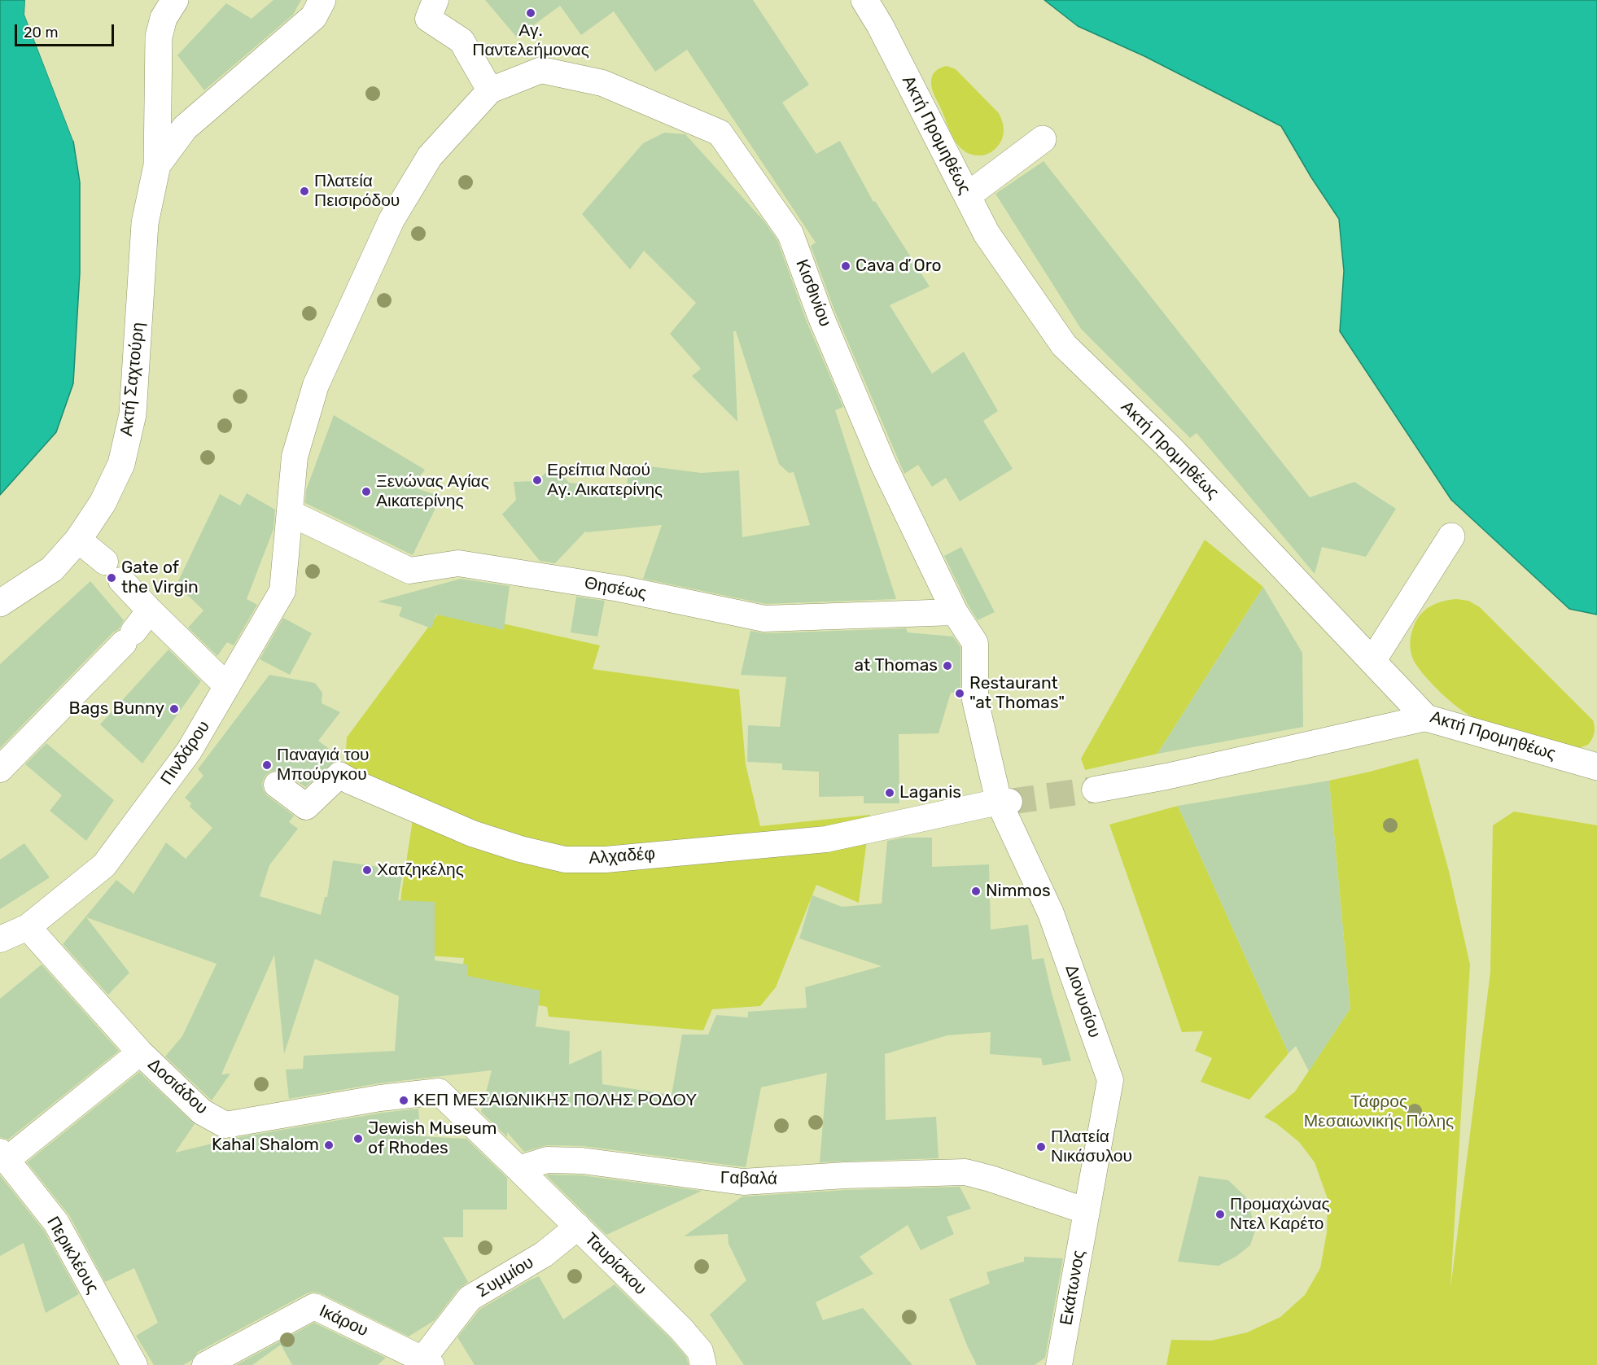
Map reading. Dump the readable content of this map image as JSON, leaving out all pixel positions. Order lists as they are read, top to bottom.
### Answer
{
  "streets": {
    "main road": ["Ακτή Προμηθέως", "Ακτή Σαχτούρη"],
    "street": [
      "Κισθινίου",
      "Θησέως",
      "Πινδάρου",
      "Αλχαδέφ",
      "Διονυσίου",
      "Δοσιάδου",
      "Γαβαλά",
      "Περικλέους",
      "Ταυρίσκου",
      "Συμμίου",
      "Εκάτωνος",
      "Ικάρου"
    ]
  },
  "crossings": [
    ["Κισθινίου", "Θησέως"],
    ["Κισθινίου", "Πινδάρου"],
    ["Κισθινίου", "Αλχαδέφ"],
    ["Κισθινίου", "Διονυσίου"],
    ["Θησέως", "Πινδάρου"],
    ["Πινδάρου", "Δοσιάδου"],
    ["Αλχαδέφ", "Διονυσίου"],
    ["Διονυσίου", "Γαβαλά"],
    ["Διονυσίου", "Εκάτωνος"],
    ["Δοσιάδου", "Γαβαλά"],
    ["Δοσιάδου", "Ταυρίσκου"],
    ["Γαβαλά", "Ταυρίσκου"],
    ["Γαβαλά", "Εκάτωνος"],
    ["Ταυρίσκου", "Συμμίου"],
    ["Συμμίου", "Ικάρου"]
  ],
  "parks": ["Τάφρος Μεσαιωνικής Πόλης"],
  "places": [
    "Αγ. Παντελεήμονας",
    "Πλατεία Πεισιρόδου",
    "Cava ď Oro",
    "Ερείπια Ναού Αγ. Αικατερίνης",
    "Ξενώνας Αγίας Αικατερίνης",
    "Gate of the Virgin",
    "at Thomas",
    "Restaurant \"at Thomas\"",
    "Bags Bunny",
    "Παναγιά του Μπούργκου",
    "Laganis",
    "Χατζηκέλης",
    "Nimmos",
    "ΚΕΠ ΜΕΣΑΙΩΝΙΚΗΣ ΠΟΛΗΣ ΡΟΔΟΥ",
    "Jewish Museum of Rhodes",
    "Kahal Shalom",
    "Πλατεία Νικάσυλου",
    "Προμαχώνας Ντελ Καρέτο"
  ],
  "scale_bar": "20 m"
}
